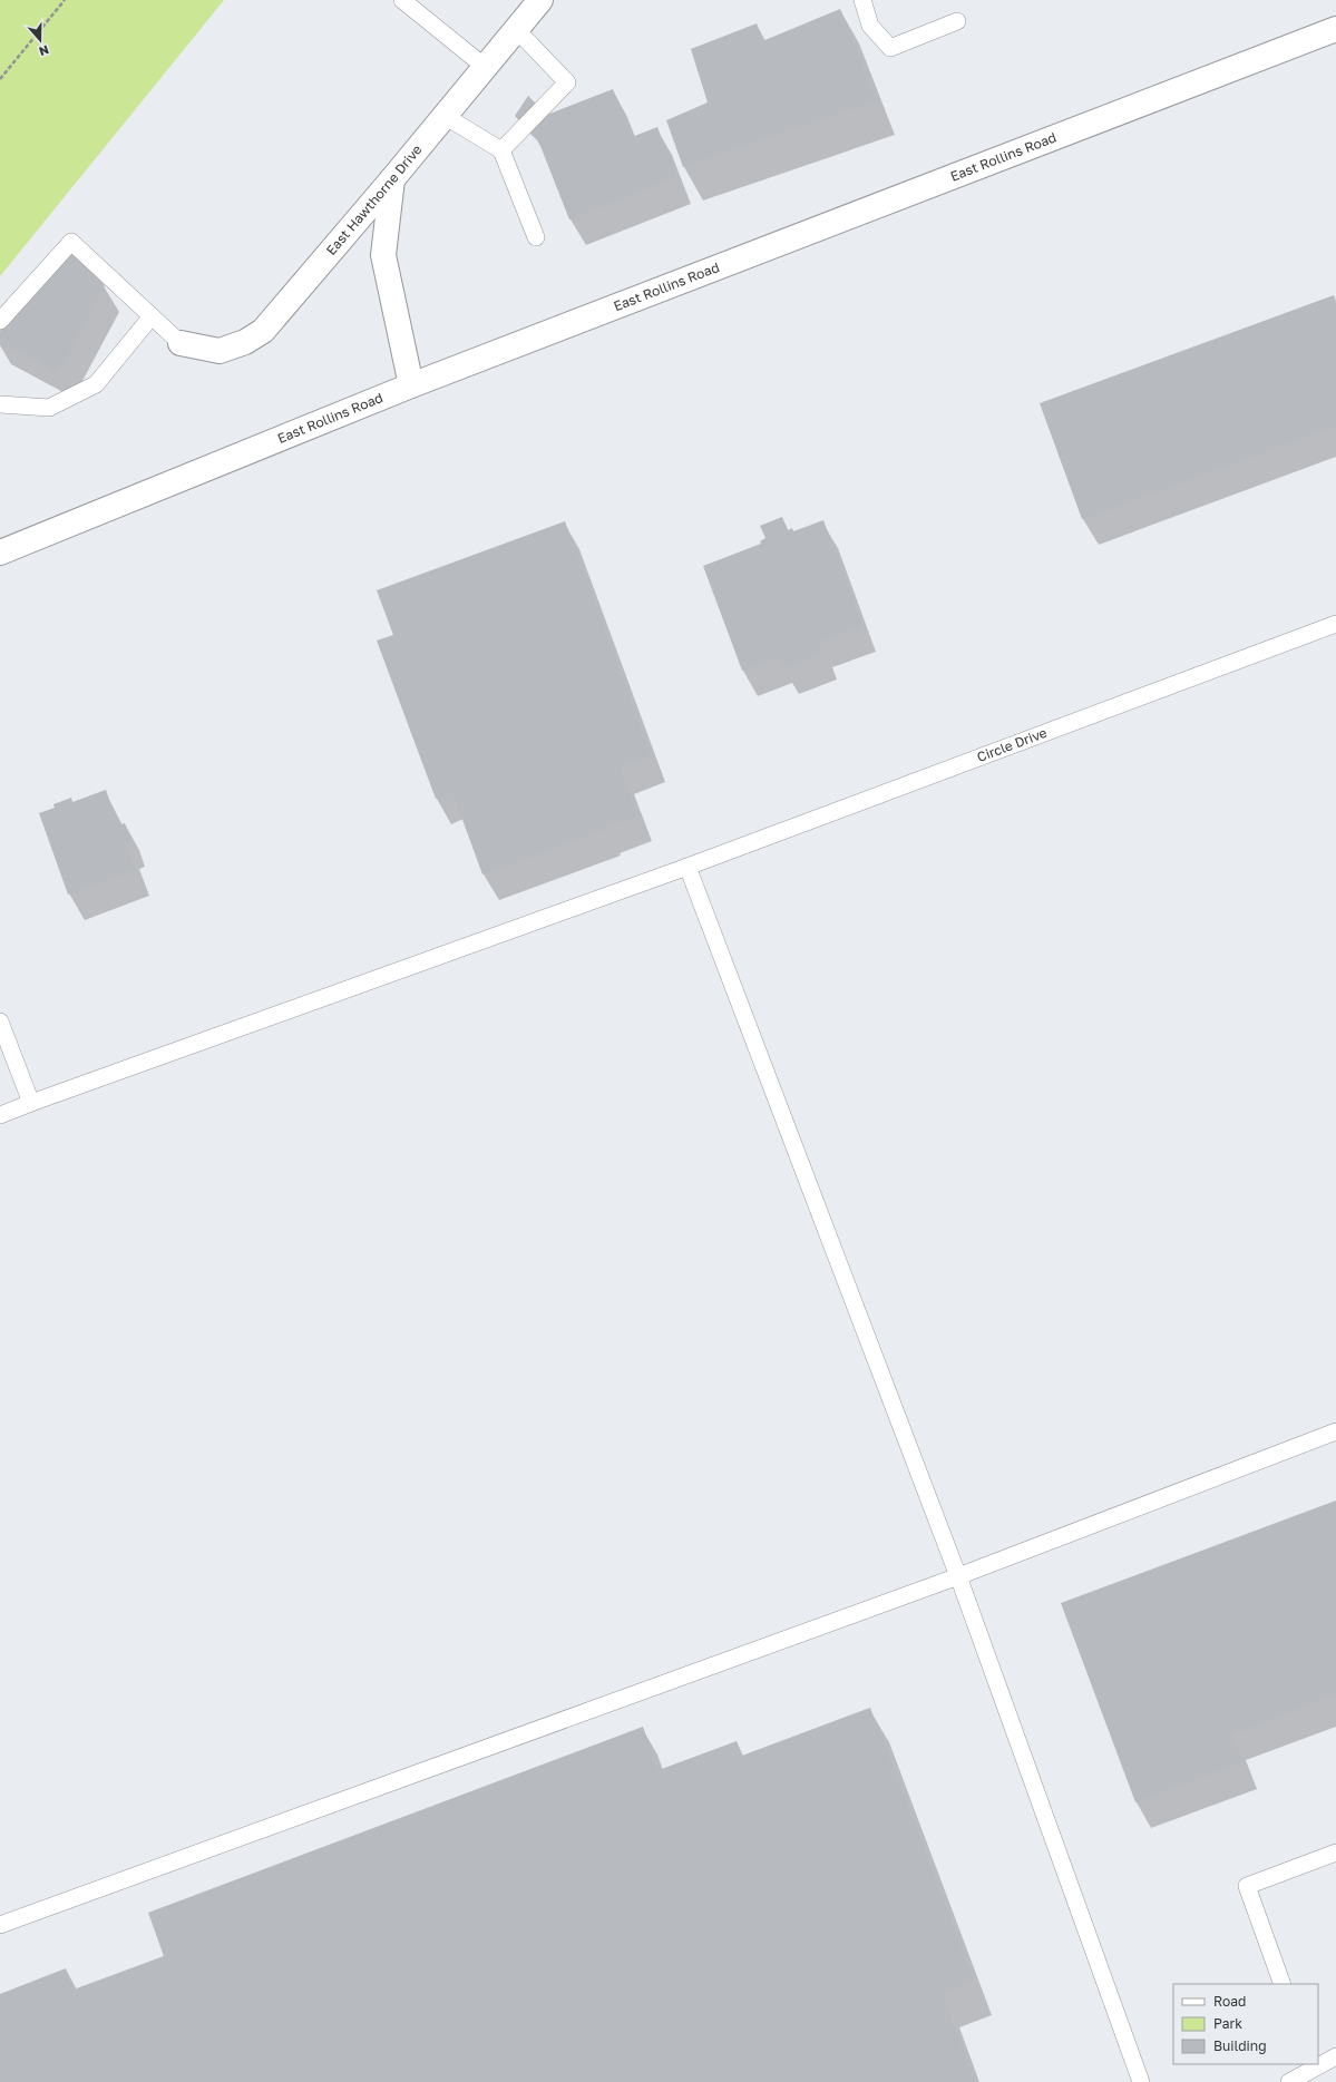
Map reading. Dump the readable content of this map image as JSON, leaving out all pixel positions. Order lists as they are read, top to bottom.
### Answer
{
  "streets": {
    "main road": ["East Rollins Road", "East Hawthorne Drive"],
    "lane": ["Circle Drive"]
  },
  "legend": ["Road", "Park", "Building"],
  "north": "bottom"
}
